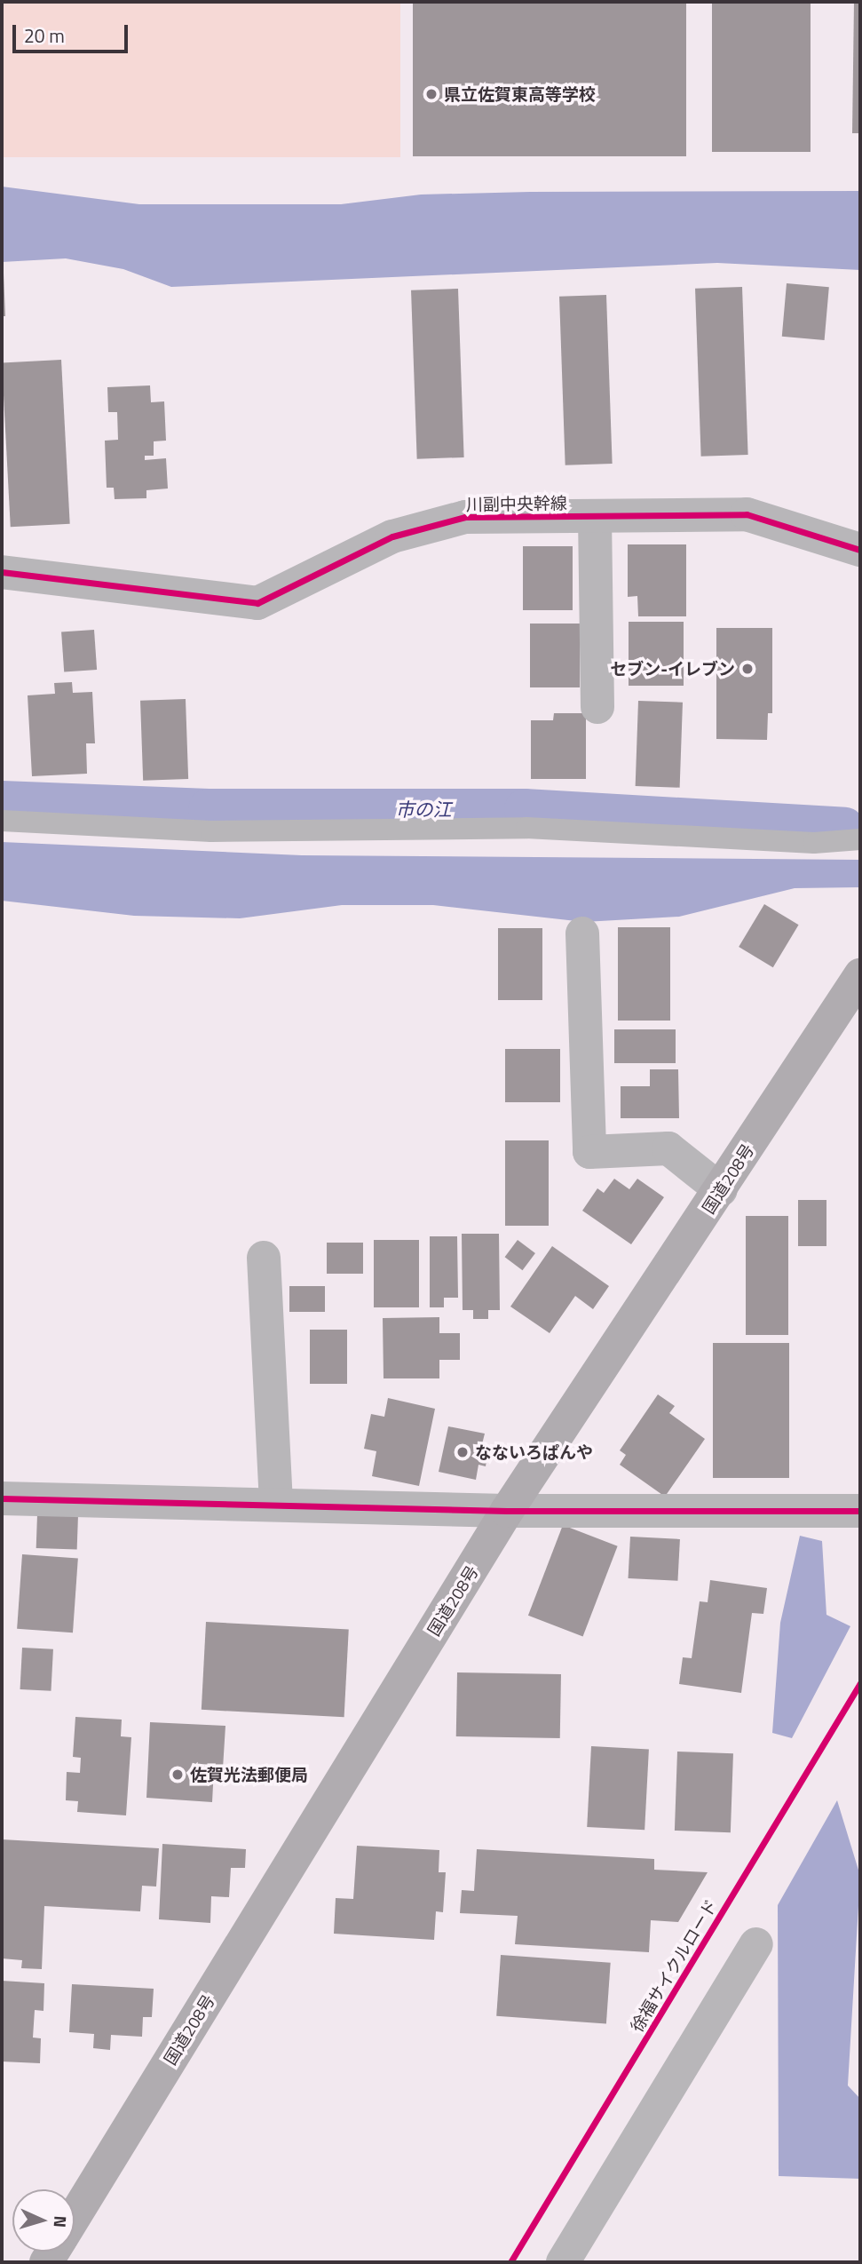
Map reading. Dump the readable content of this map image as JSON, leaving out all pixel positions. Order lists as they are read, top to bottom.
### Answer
{
  "streets": {
    "highway": ["国道208号"],
    "street": ["川副中央幹線"],
    "cycle path": ["徐福サイクルロード"]
  },
  "water": ["市の江"],
  "places": [
    "県立佐賀東高等学校",
    "セブン-イレブン",
    "なないろぱんや",
    "佐賀光法郵便局"
  ],
  "scale_bar": "20 m",
  "north": "right"
}
